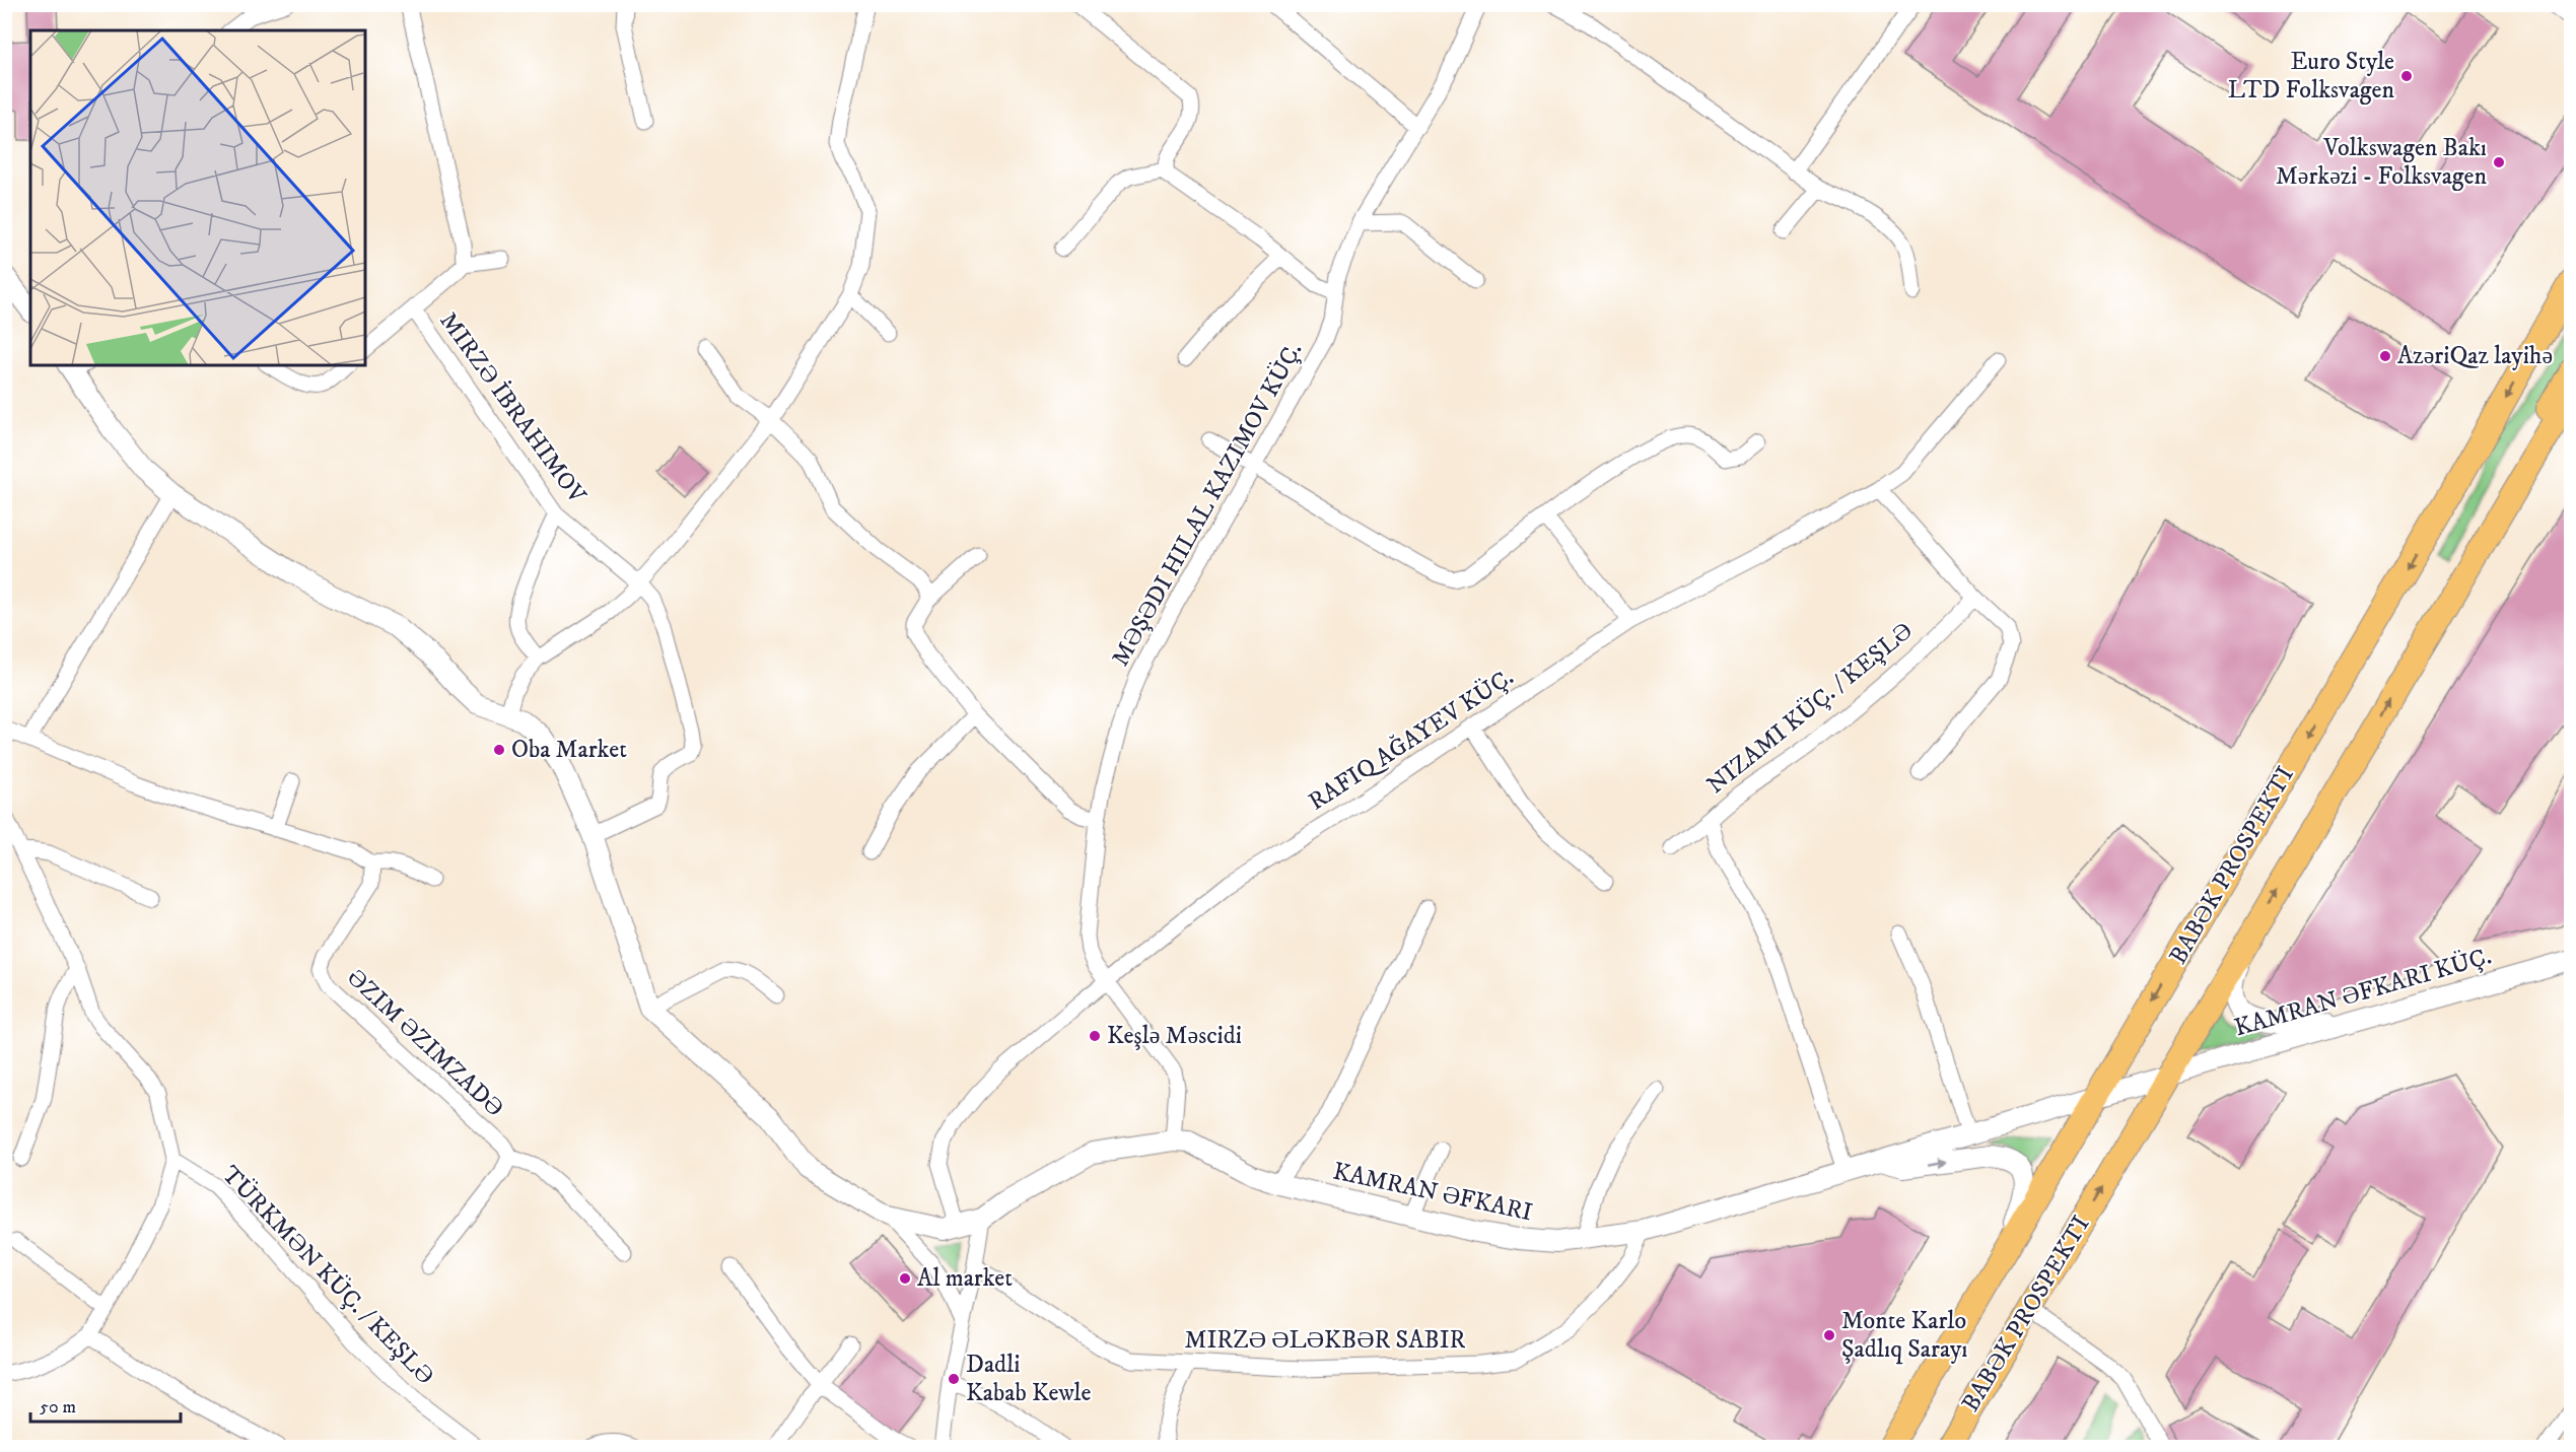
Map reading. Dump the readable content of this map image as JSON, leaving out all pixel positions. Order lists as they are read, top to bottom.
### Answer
{
  "streets": {
    "main road": ["BABƏK PROSPEKTI"],
    "street": [
      "MIRZƏ İBRAHIMOV",
      "NIZAMI KÜÇ. / KEŞLƏ",
      "RAFIQ AĞAYEV KÜÇ.",
      "KAMRAN ƏFKARI KÜÇ.",
      "ƏZIM ƏZIMZADƏ",
      "KAMRAN ƏFKARI",
      "TÜRKMƏN KÜÇ. / KEŞLƏ",
      "MIRZƏ ƏLƏKBƏR SABIR"
    ]
  },
  "crossings": [
    ["NIZAMI KÜÇ. / KEŞLƏ", "KAMRAN ƏFKARI"],
    ["BABƏK PROSPEKTI", "KAMRAN ƏFKARI KÜÇ."],
    ["BABƏK PROSPEKTI", "KAMRAN ƏFKARI"],
    ["KAMRAN ƏFKARI KÜÇ.", "KAMRAN ƏFKARI"],
    ["KAMRAN ƏFKARI", "MIRZƏ ƏLƏKBƏR SABIR"]
  ],
  "places": [
    "Euro Style LTD Folksvagen",
    "Volkswagen Bakı Mərkəzi - Folksvagen",
    "AzəriQaz layihə",
    "Oba Market",
    "Keşlə Məscidi",
    "Al market",
    "Monte Karlo Şadlıq Sarayı",
    "Dadli Kabab Kewle"
  ],
  "scale_bar": "50 m"
}
